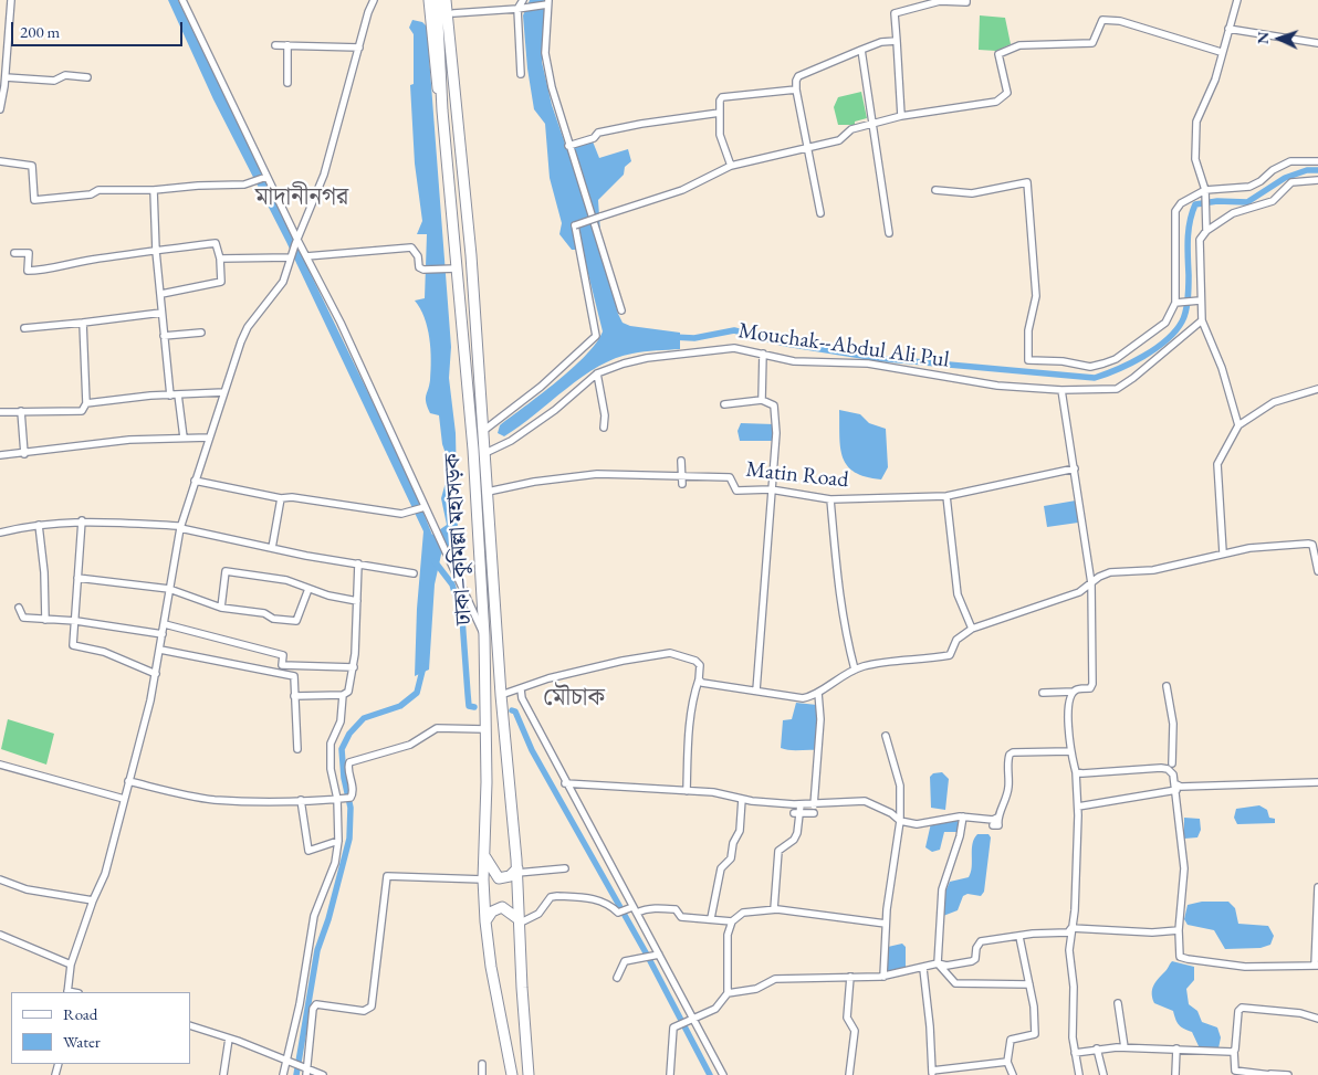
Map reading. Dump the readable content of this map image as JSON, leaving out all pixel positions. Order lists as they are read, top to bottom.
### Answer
{
  "streets": {
    "highway": ["ঢাকা–কুমিল্লা মহাসড়ক"],
    "street": ["Mouchak--Abdul Ali Pul", "Matin Road"]
  },
  "crossings": [
    ["Mouchak--Abdul Ali Pul", "ঢাকা–কুমিল্লা মহাসড়ক"],
    ["Matin Road", "ঢাকা–কুমিল্লা মহাসড়ক"]
  ],
  "districts": ["মাদানীনগর", "মৌচাক"],
  "legend": ["Road", "Water"],
  "scale_bar": "200 m",
  "north": "left"
}
